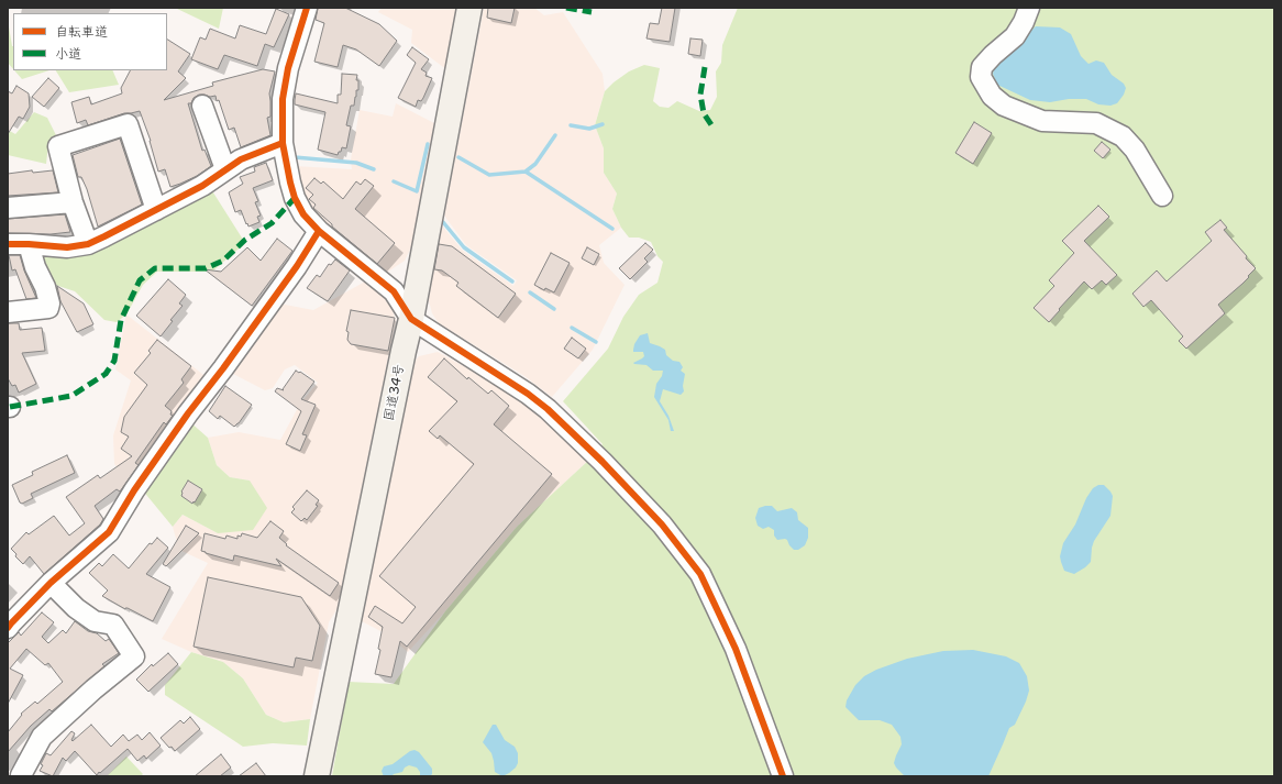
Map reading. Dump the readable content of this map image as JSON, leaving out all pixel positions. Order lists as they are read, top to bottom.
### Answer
{
  "streets": {
    "highway": ["国道34号"]
  },
  "legend": ["自転車道", "小道"]
}
